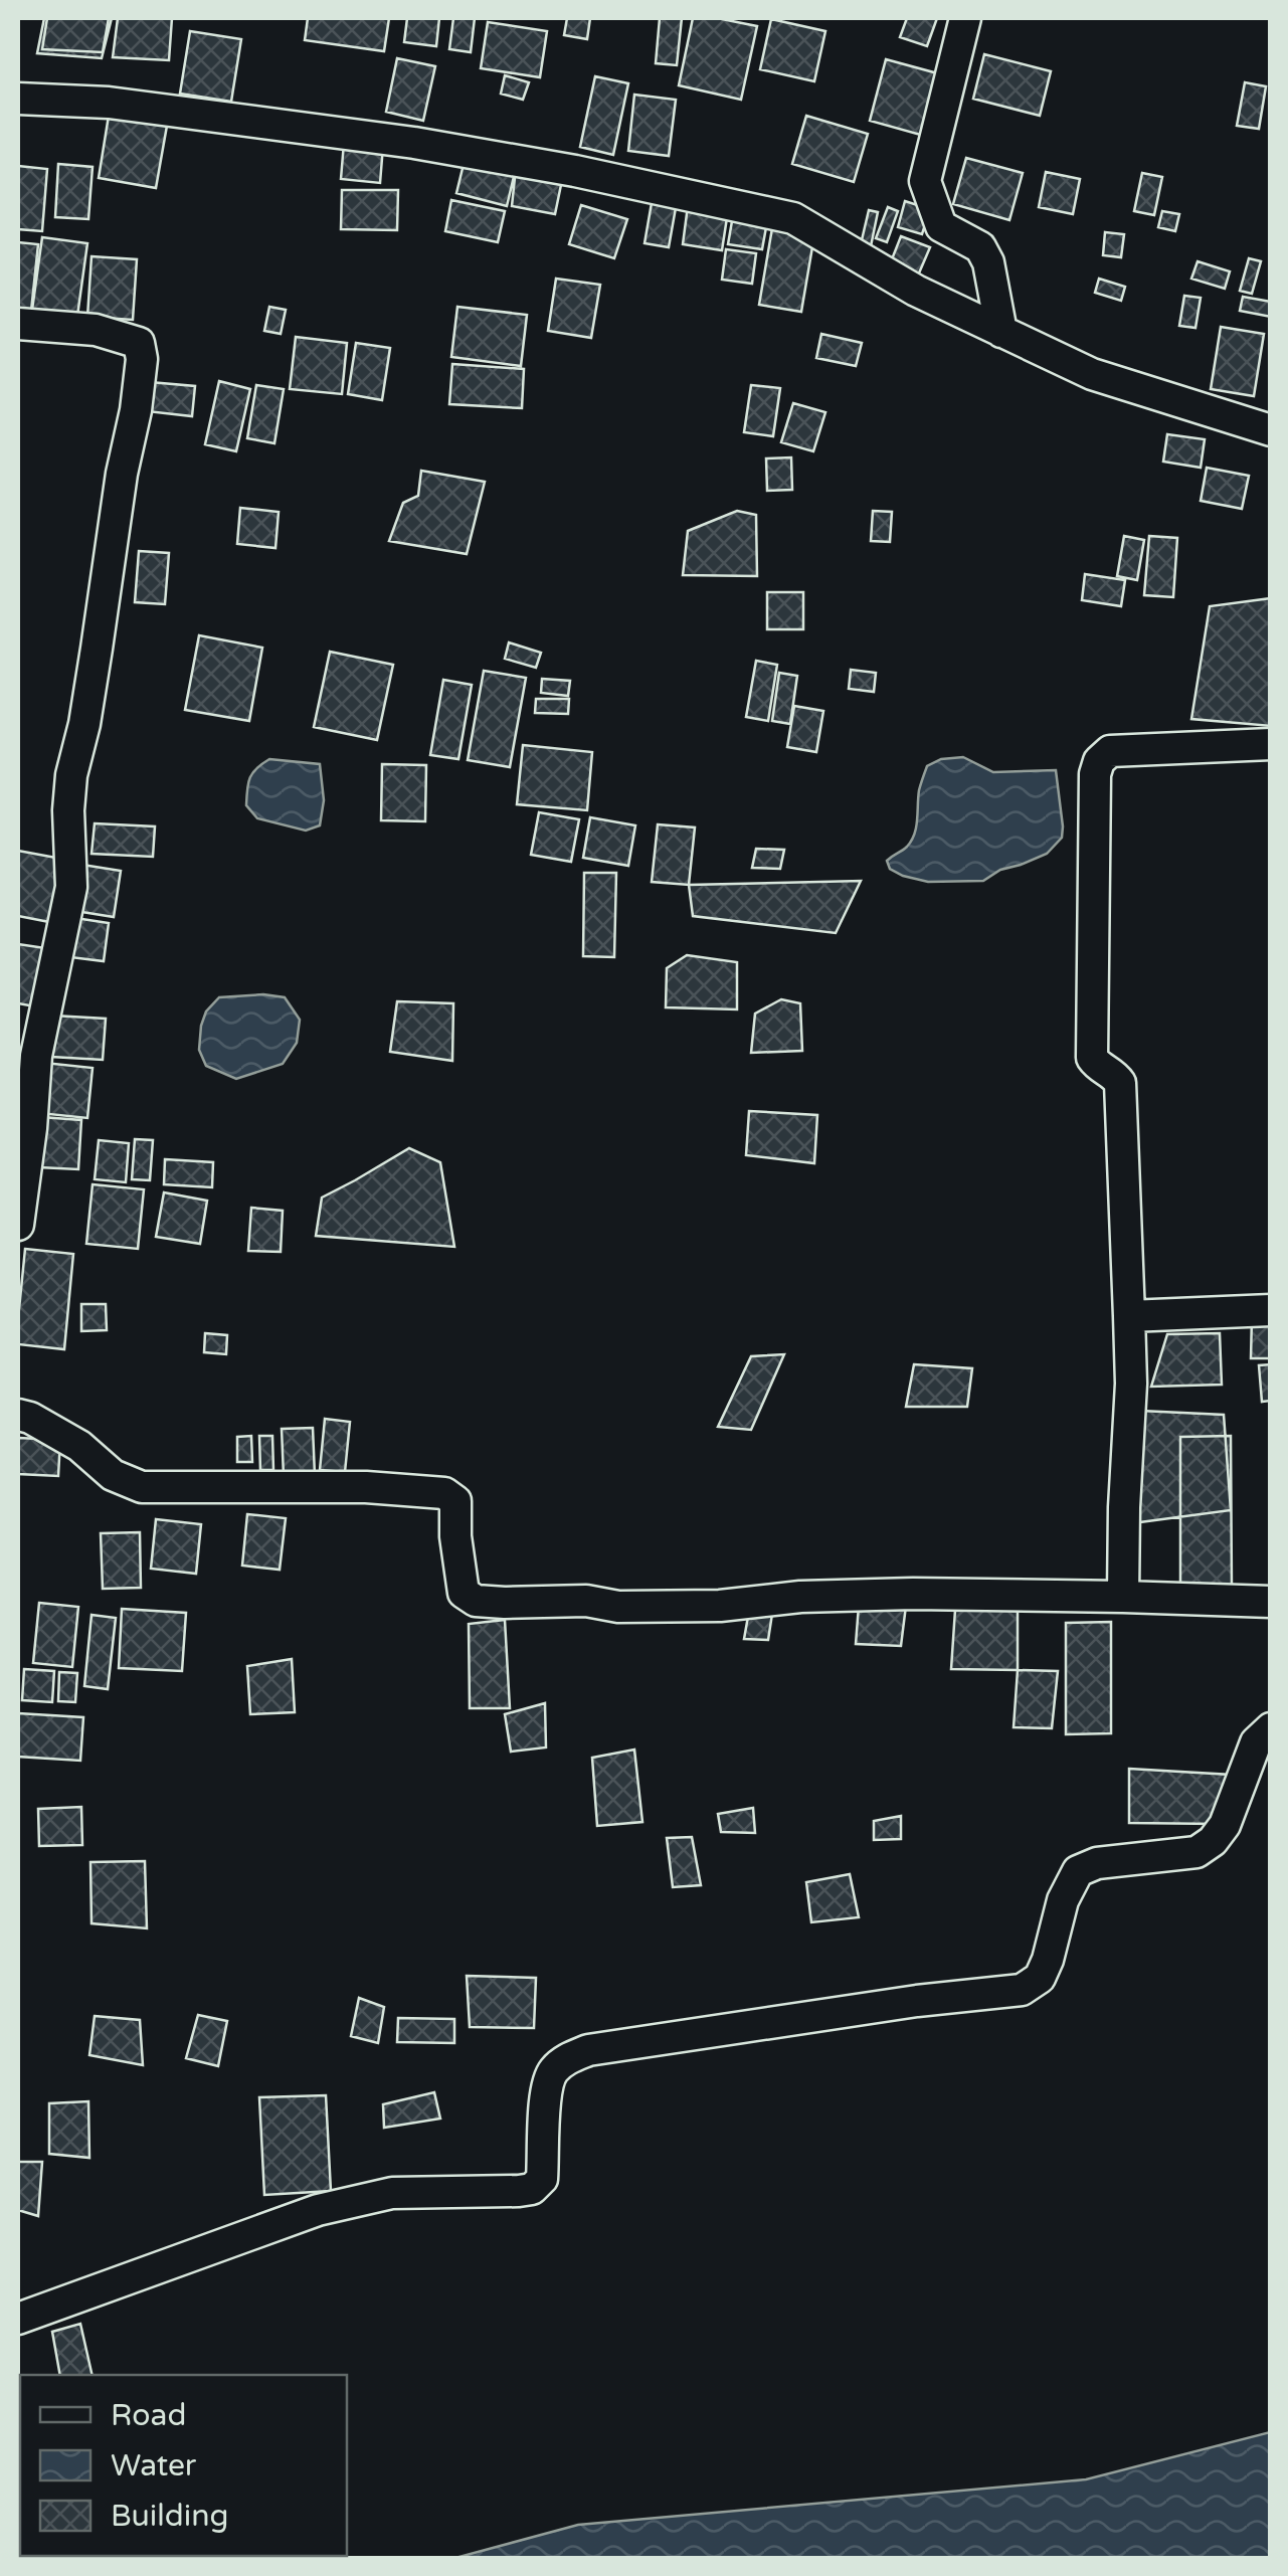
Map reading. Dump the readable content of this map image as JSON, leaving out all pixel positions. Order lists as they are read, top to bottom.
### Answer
{
  "legend": ["Road", "Water", "Building"]
}
